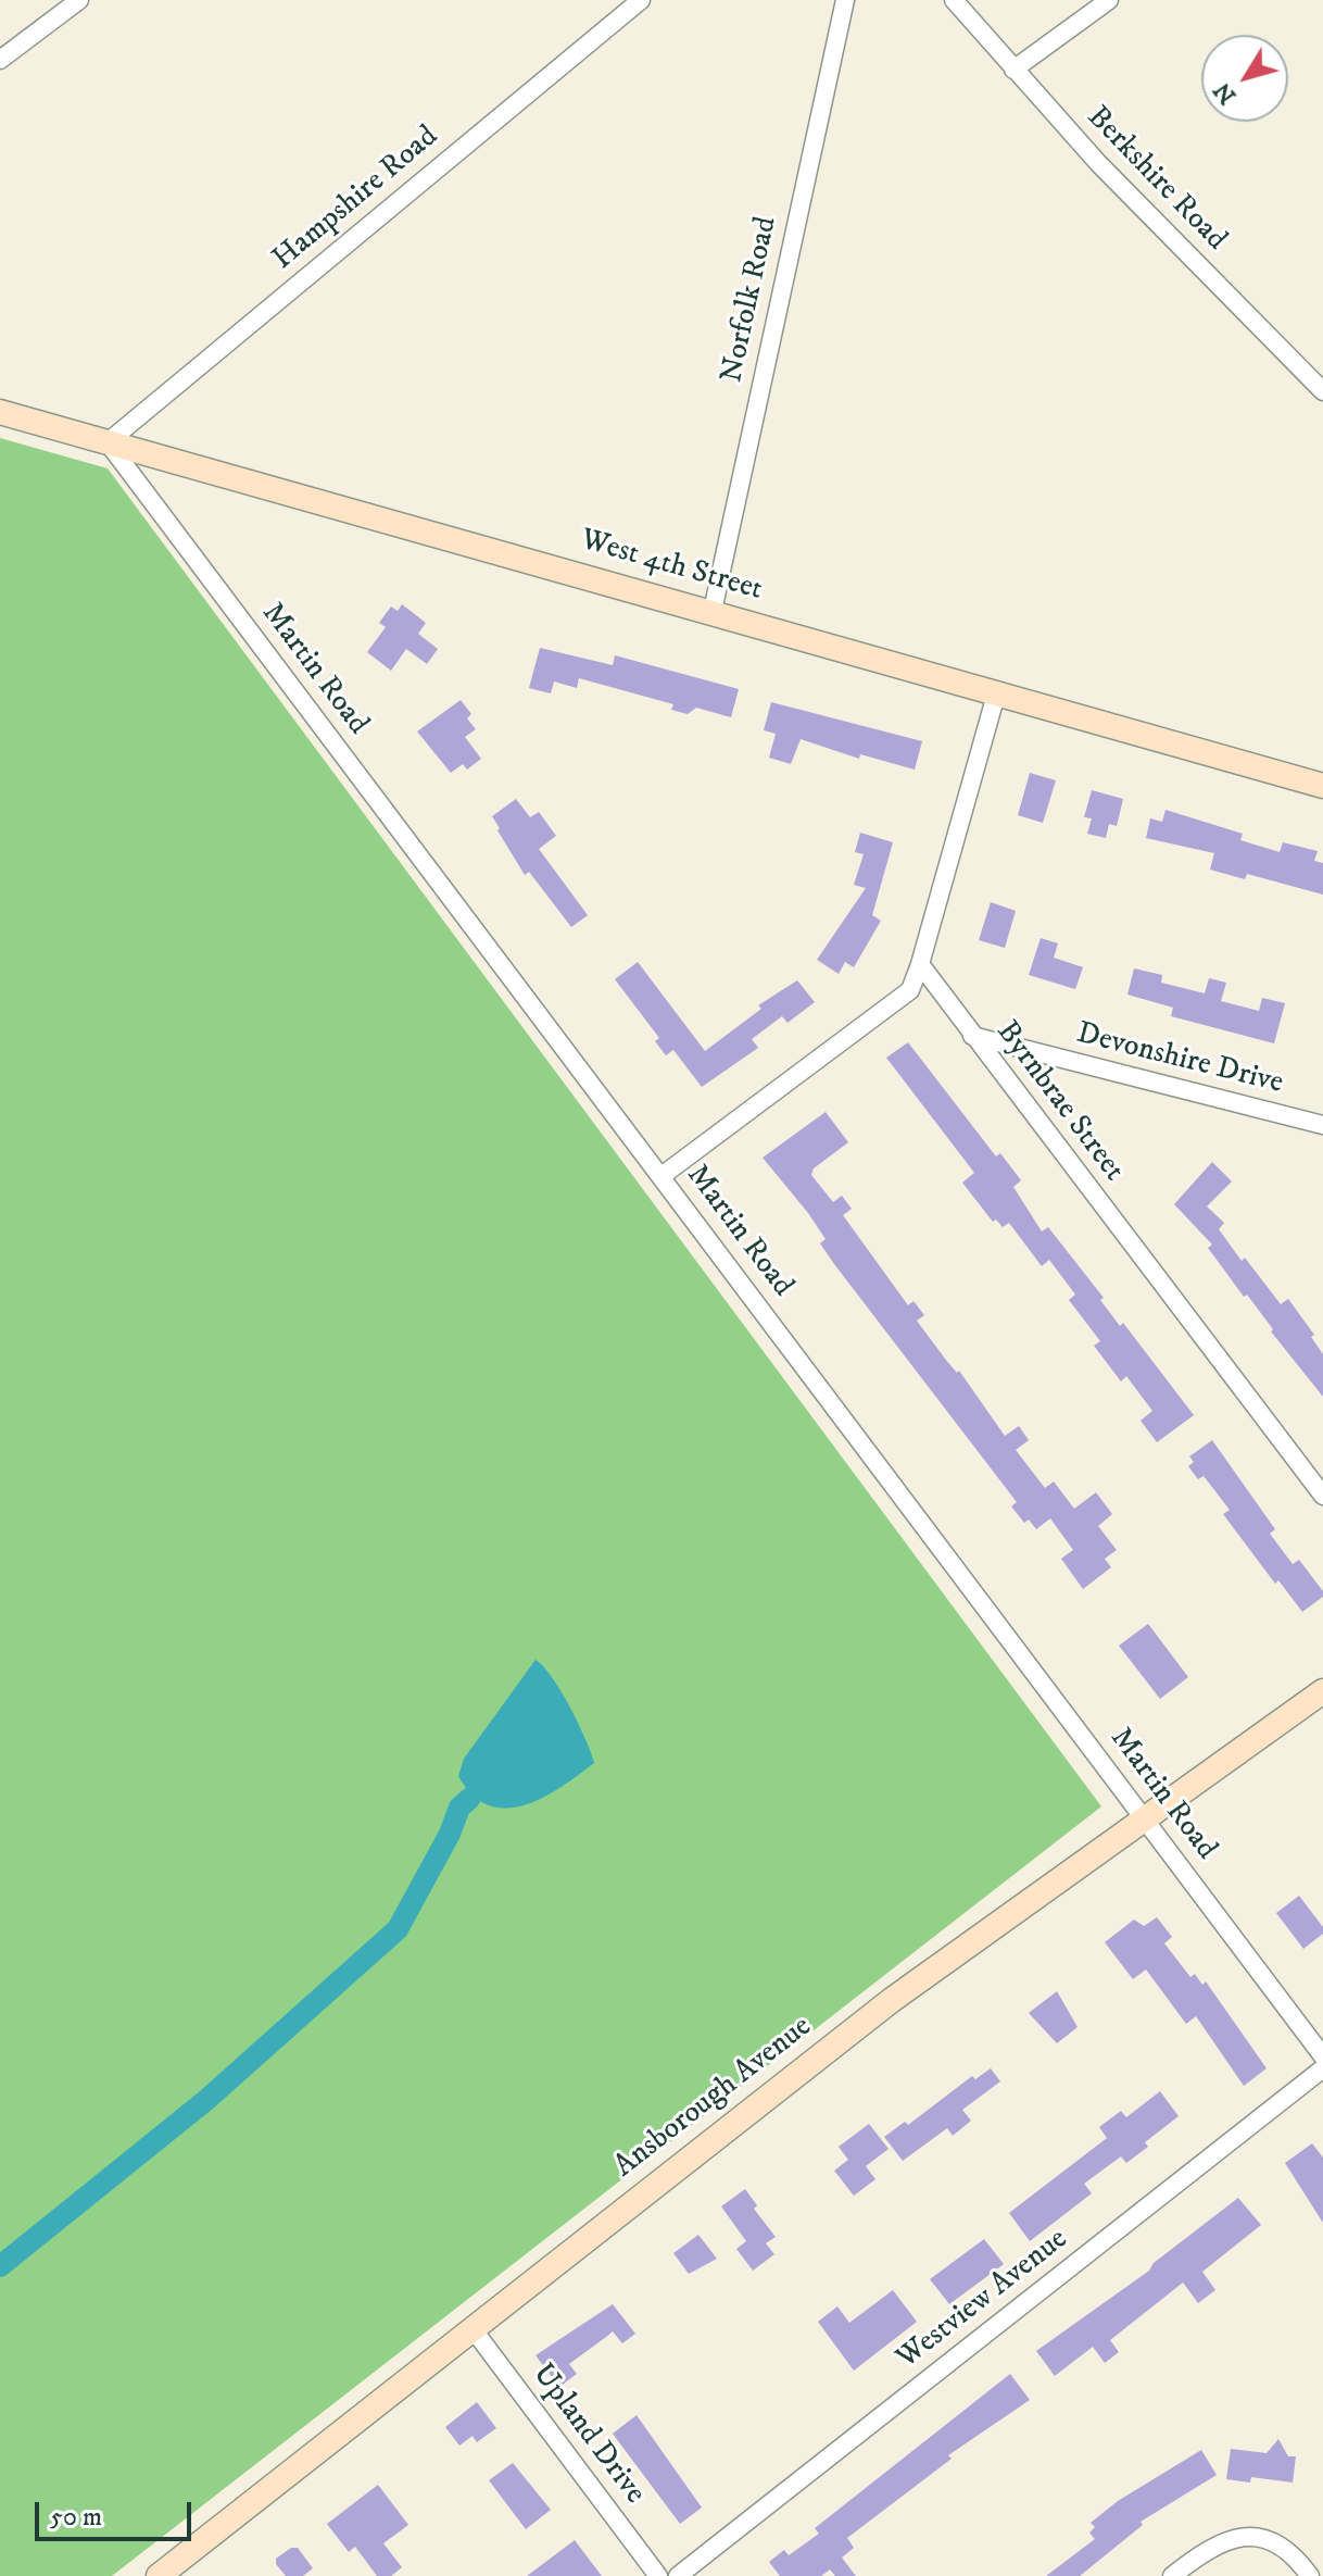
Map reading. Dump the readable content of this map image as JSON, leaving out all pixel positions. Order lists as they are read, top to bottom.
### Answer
{
  "streets": {
    "main road": ["West 4th Street", "Ansborough Avenue"],
    "street": [
      "Berkshire Road",
      "Hampshire Road",
      "Norfolk Road",
      "Martin Road",
      "Devonshire Drive",
      "Byrnbrae Street",
      "Westview Avenue",
      "Upland Drive"
    ]
  },
  "crossings": [
    ["Hampshire Road", "West 4th Street"],
    ["Hampshire Road", "Martin Road"],
    ["Norfolk Road", "West 4th Street"],
    ["West 4th Street", "Martin Road"],
    ["Martin Road", "Ansborough Avenue"],
    ["Devonshire Drive", "Byrnbrae Street"],
    ["Ansborough Avenue", "Upland Drive"]
  ],
  "scale_bar": "50 m",
  "north": "bottom left"
}
